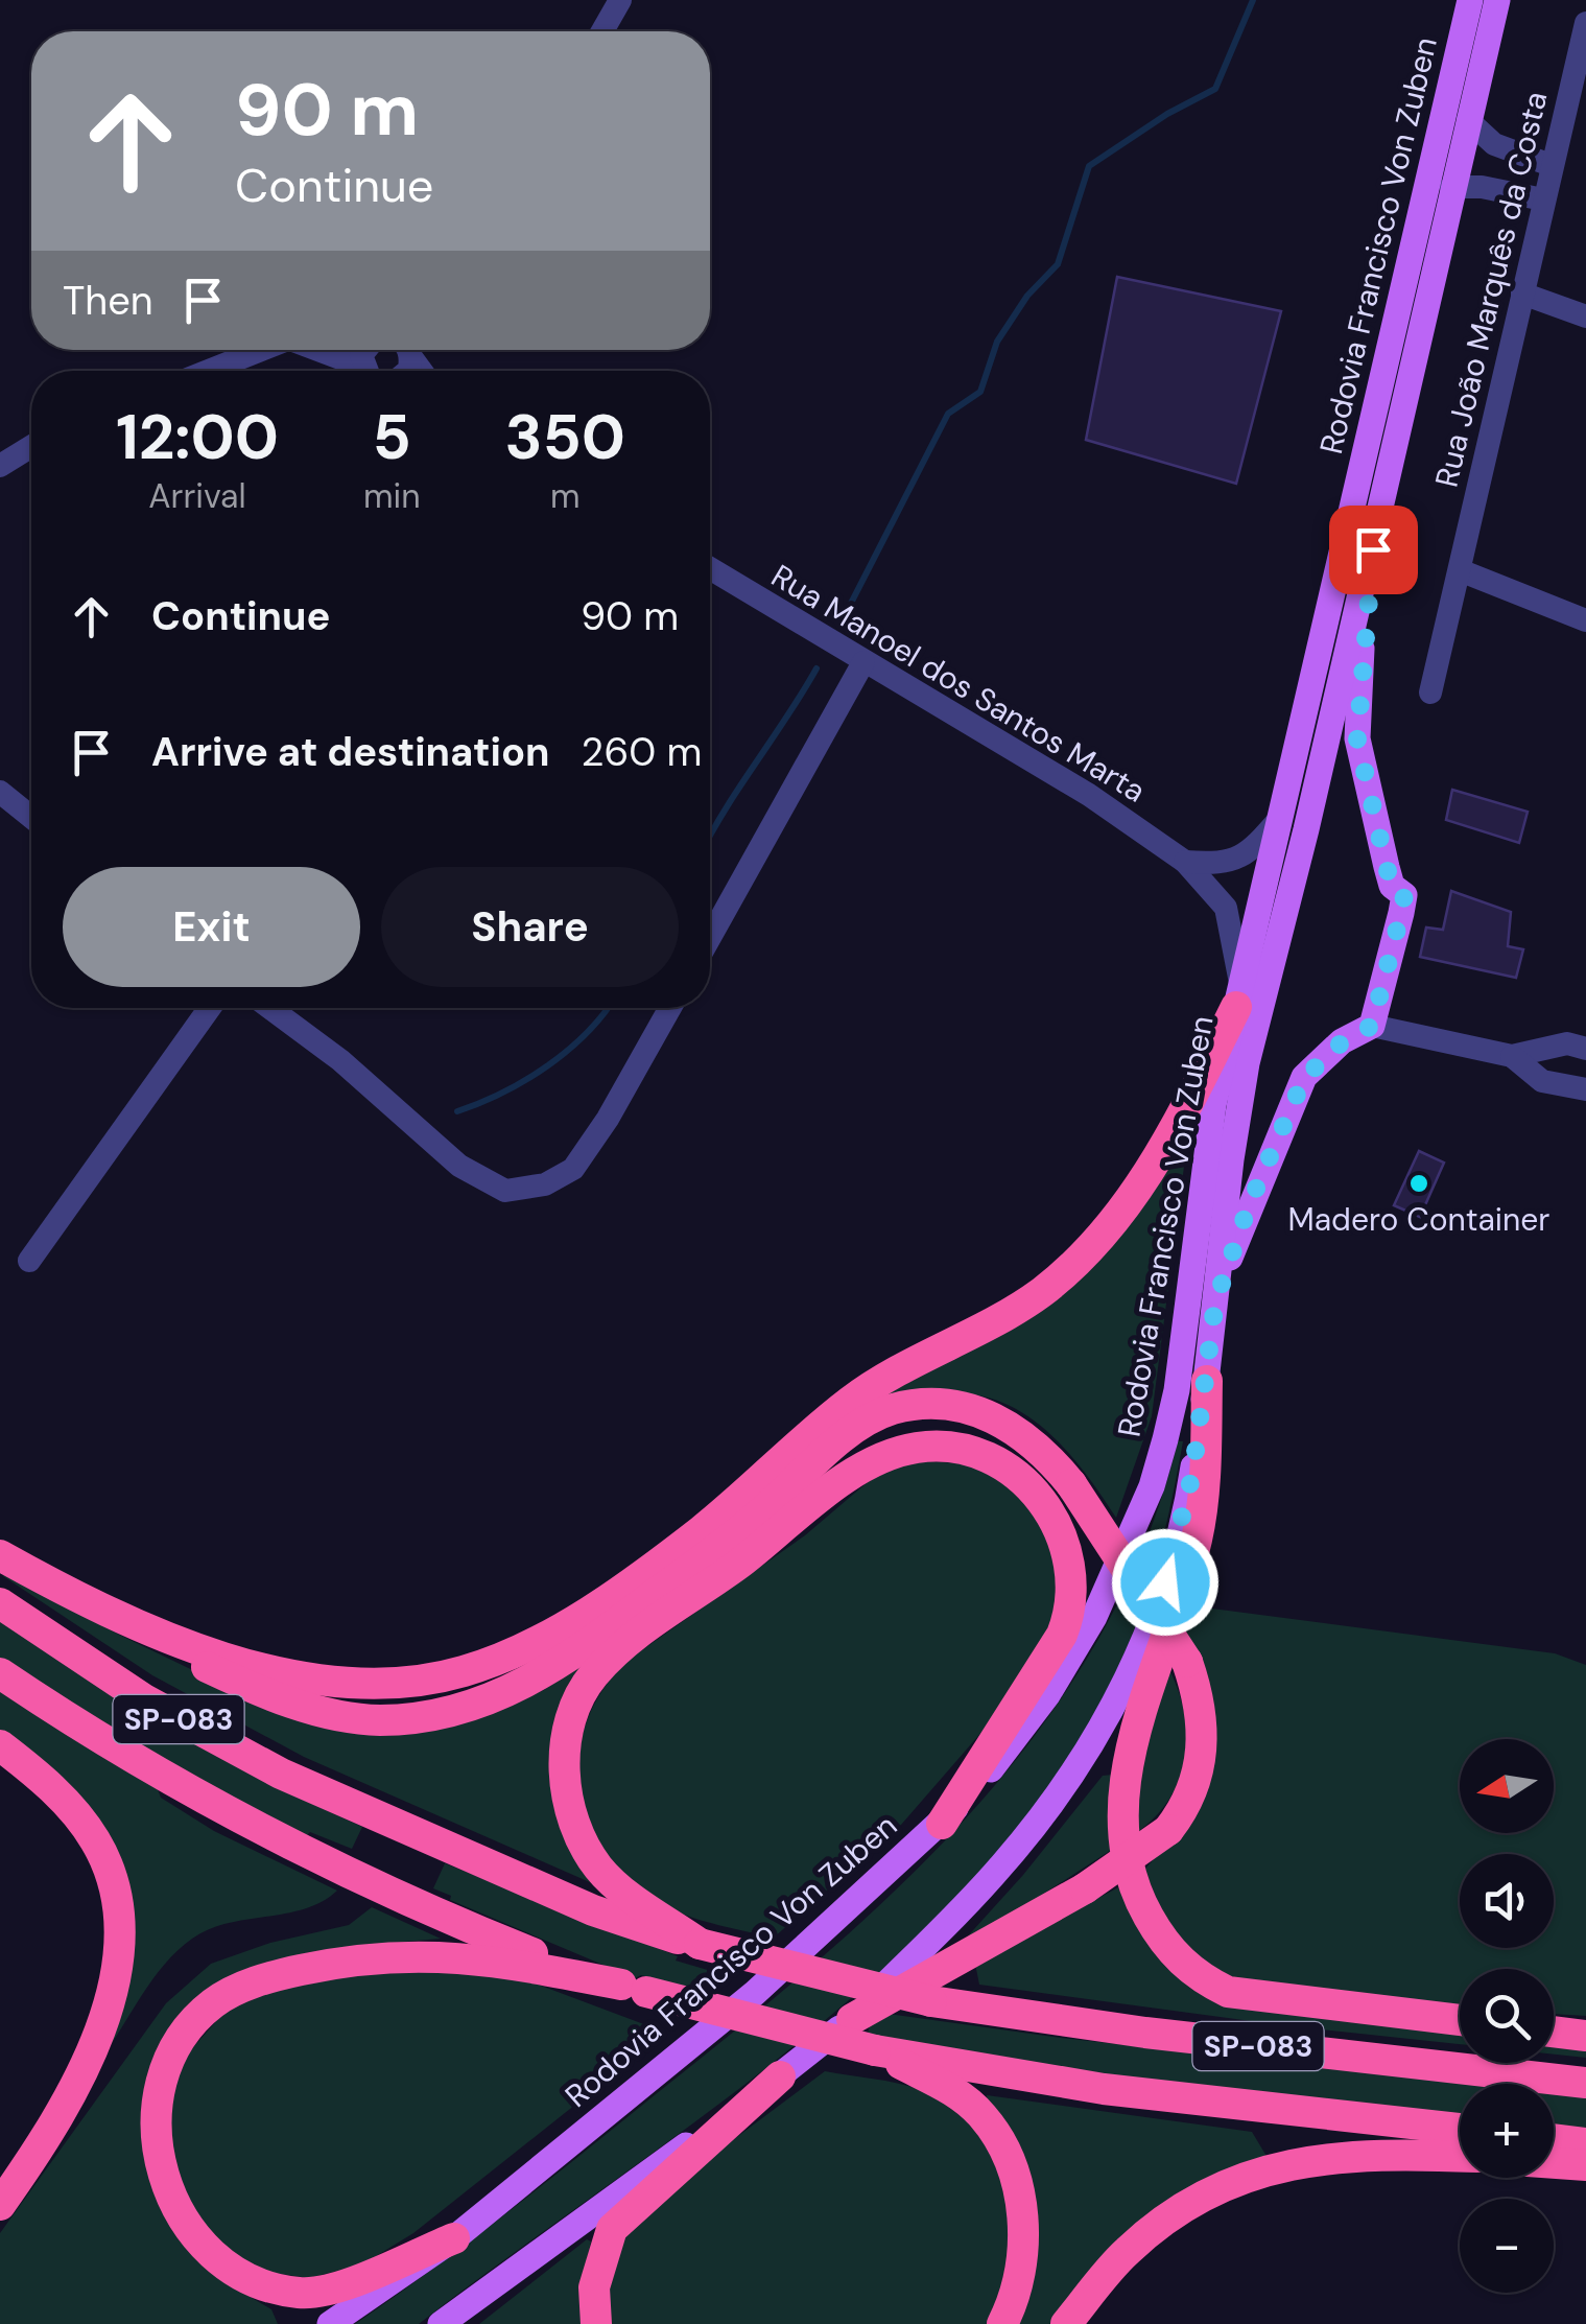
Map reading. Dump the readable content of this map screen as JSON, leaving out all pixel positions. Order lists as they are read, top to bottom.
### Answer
{
  "streets": {
    "highway": ["SP-083"],
    "main road": ["Rodovia Francisco Von Zuben"],
    "street": ["Rua João Marquês da Costa", "Rua Manoel dos Santos Marta"]
  },
  "crossings": [
    ["Rodovia Francisco Von Zuben", "Rua Manoel dos Santos Marta"]
  ],
  "places": ["Madero Container"],
  "north": "left",
  "page": {
    "turn": ["90 m", "Continue"],
    "then": "Then",
    "eta": [
      "12:00",
      "Arrival",
      "5",
      "min",
      "350",
      "m"
    ],
    "list": [
      {
        "name": "Continue",
        "value": "90 m"
      },
      {
        "name": "Arrive at destination",
        "value": "260 m"
      }
    ],
    "buttons": ["Exit", "Share"],
    "map_buttons": ["+", "−"]
  }
}
